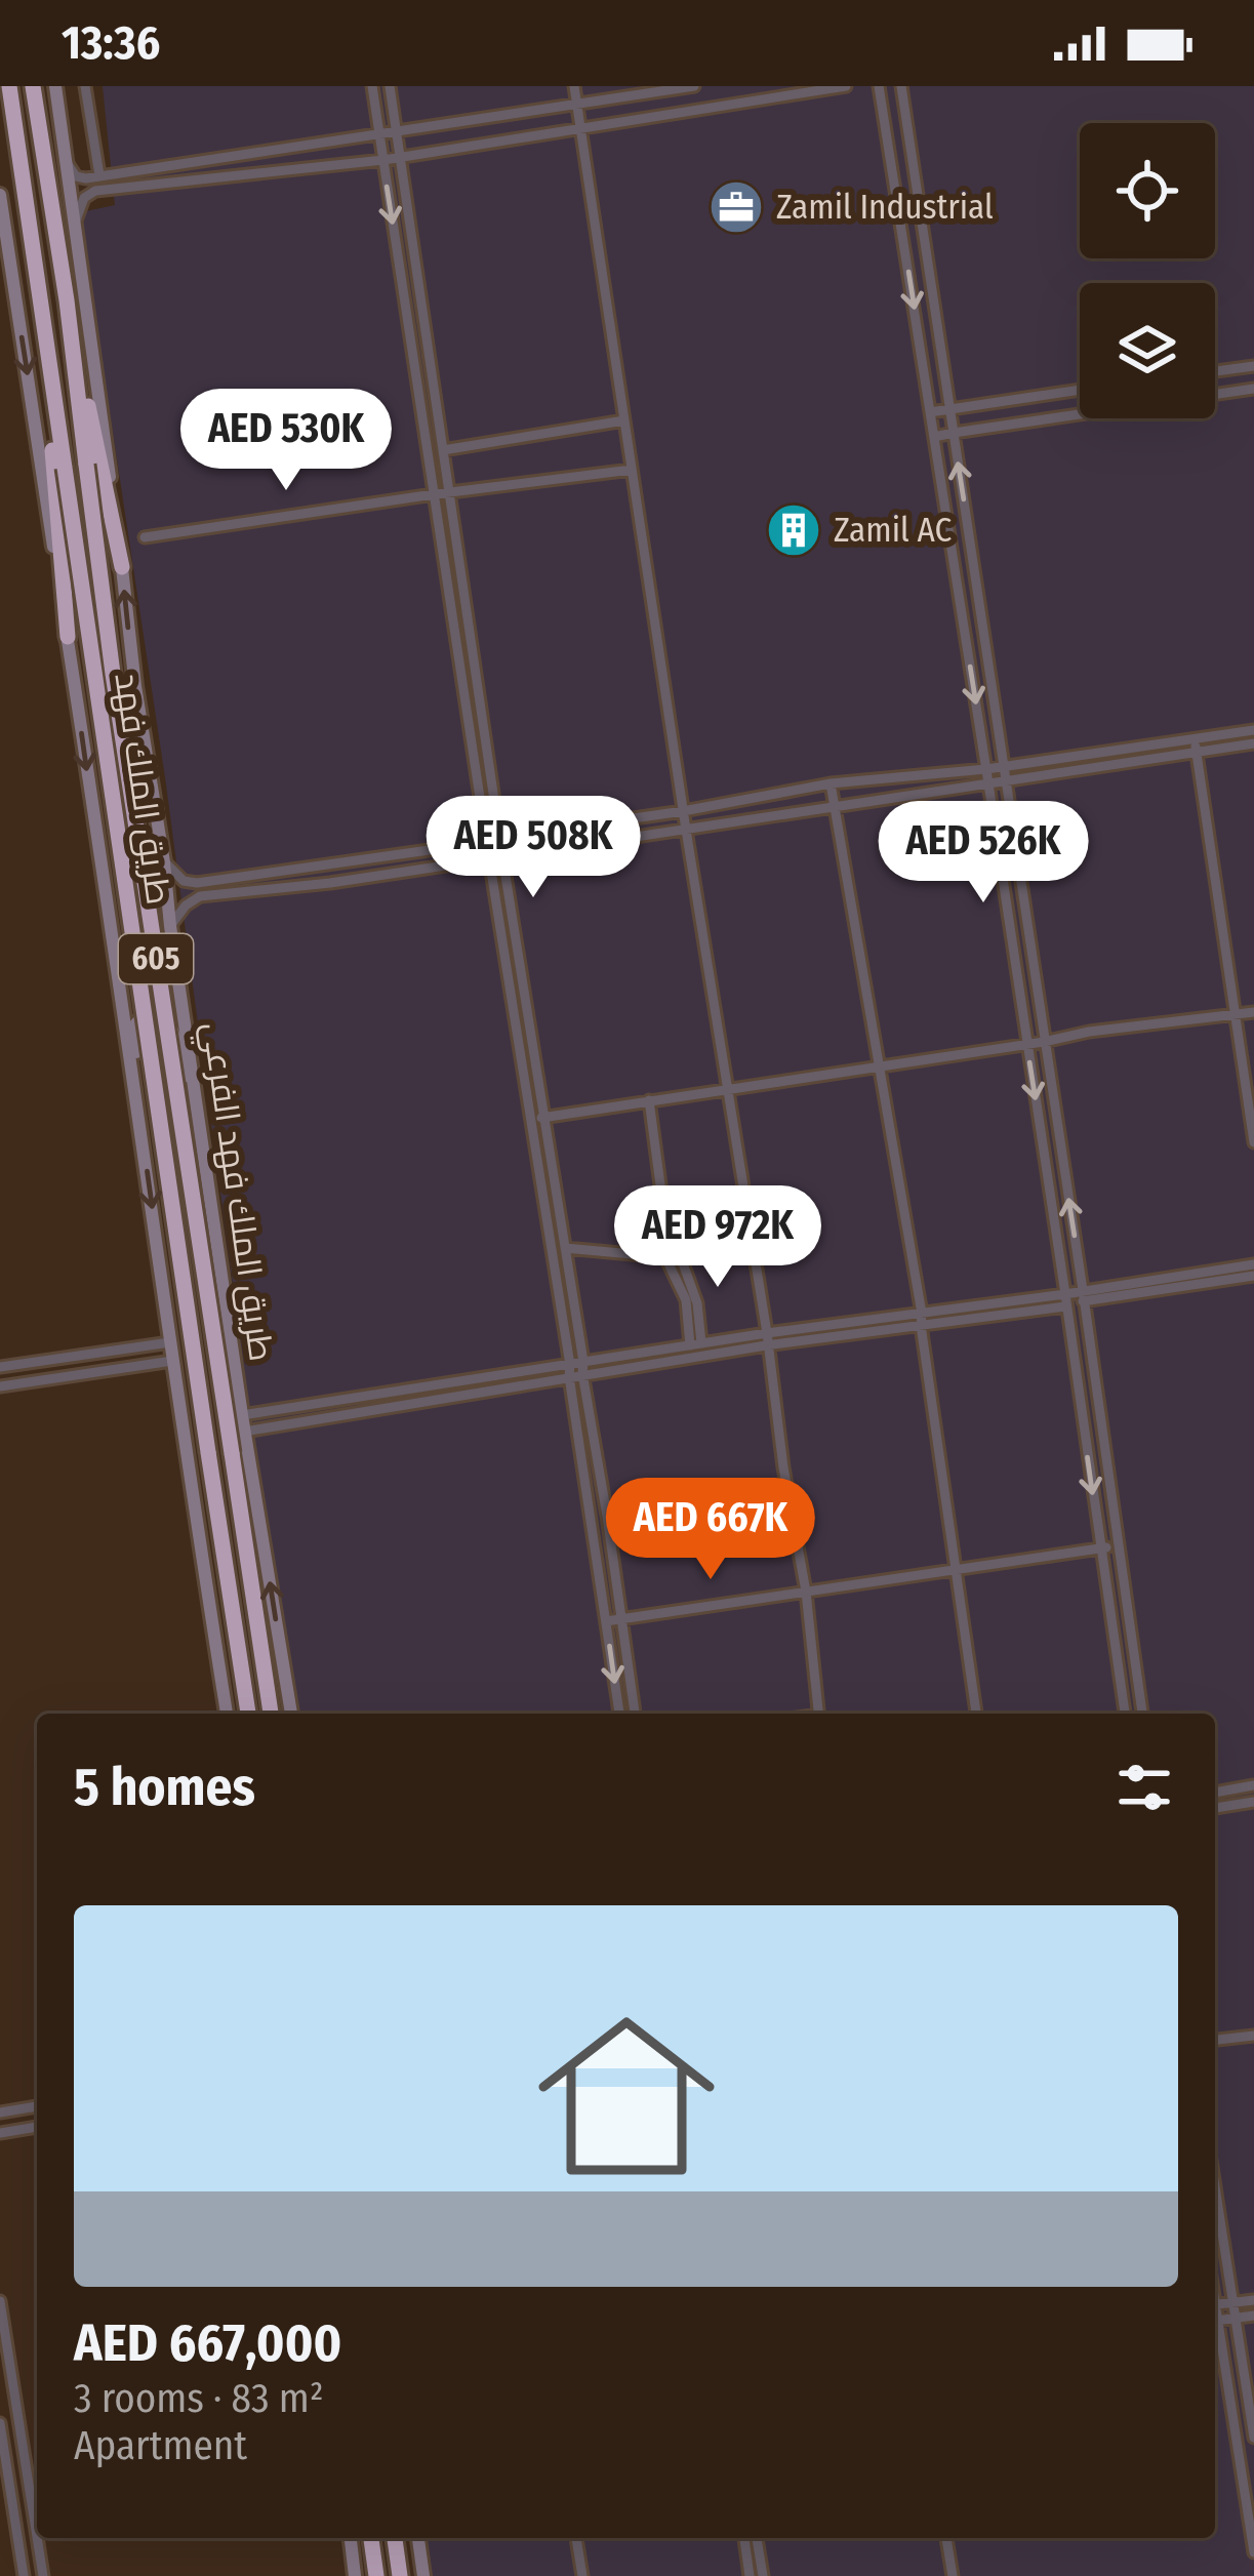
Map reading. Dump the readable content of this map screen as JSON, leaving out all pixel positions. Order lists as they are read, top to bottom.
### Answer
{
  "streets": {
    "highway": ["طريق الملك فهد", "605"],
    "main road": ["طريق الملك فهد الفرعي"]
  },
  "places": {
    "office": ["Zamil Industrial"],
    "building": ["Zamil AC"]
  },
  "page": {
    "status": "13:36",
    "price": [
      "AED 530K",
      "AED 508K",
      "AED 526K",
      "AED 972K",
      "AED 667K"
    ],
    "heading": "5 homes",
    "list": [
      {
        "name": "AED 667,000",
        "note": "3 rooms · 83 m² · Apartment"
      }
    ]
  }
}
